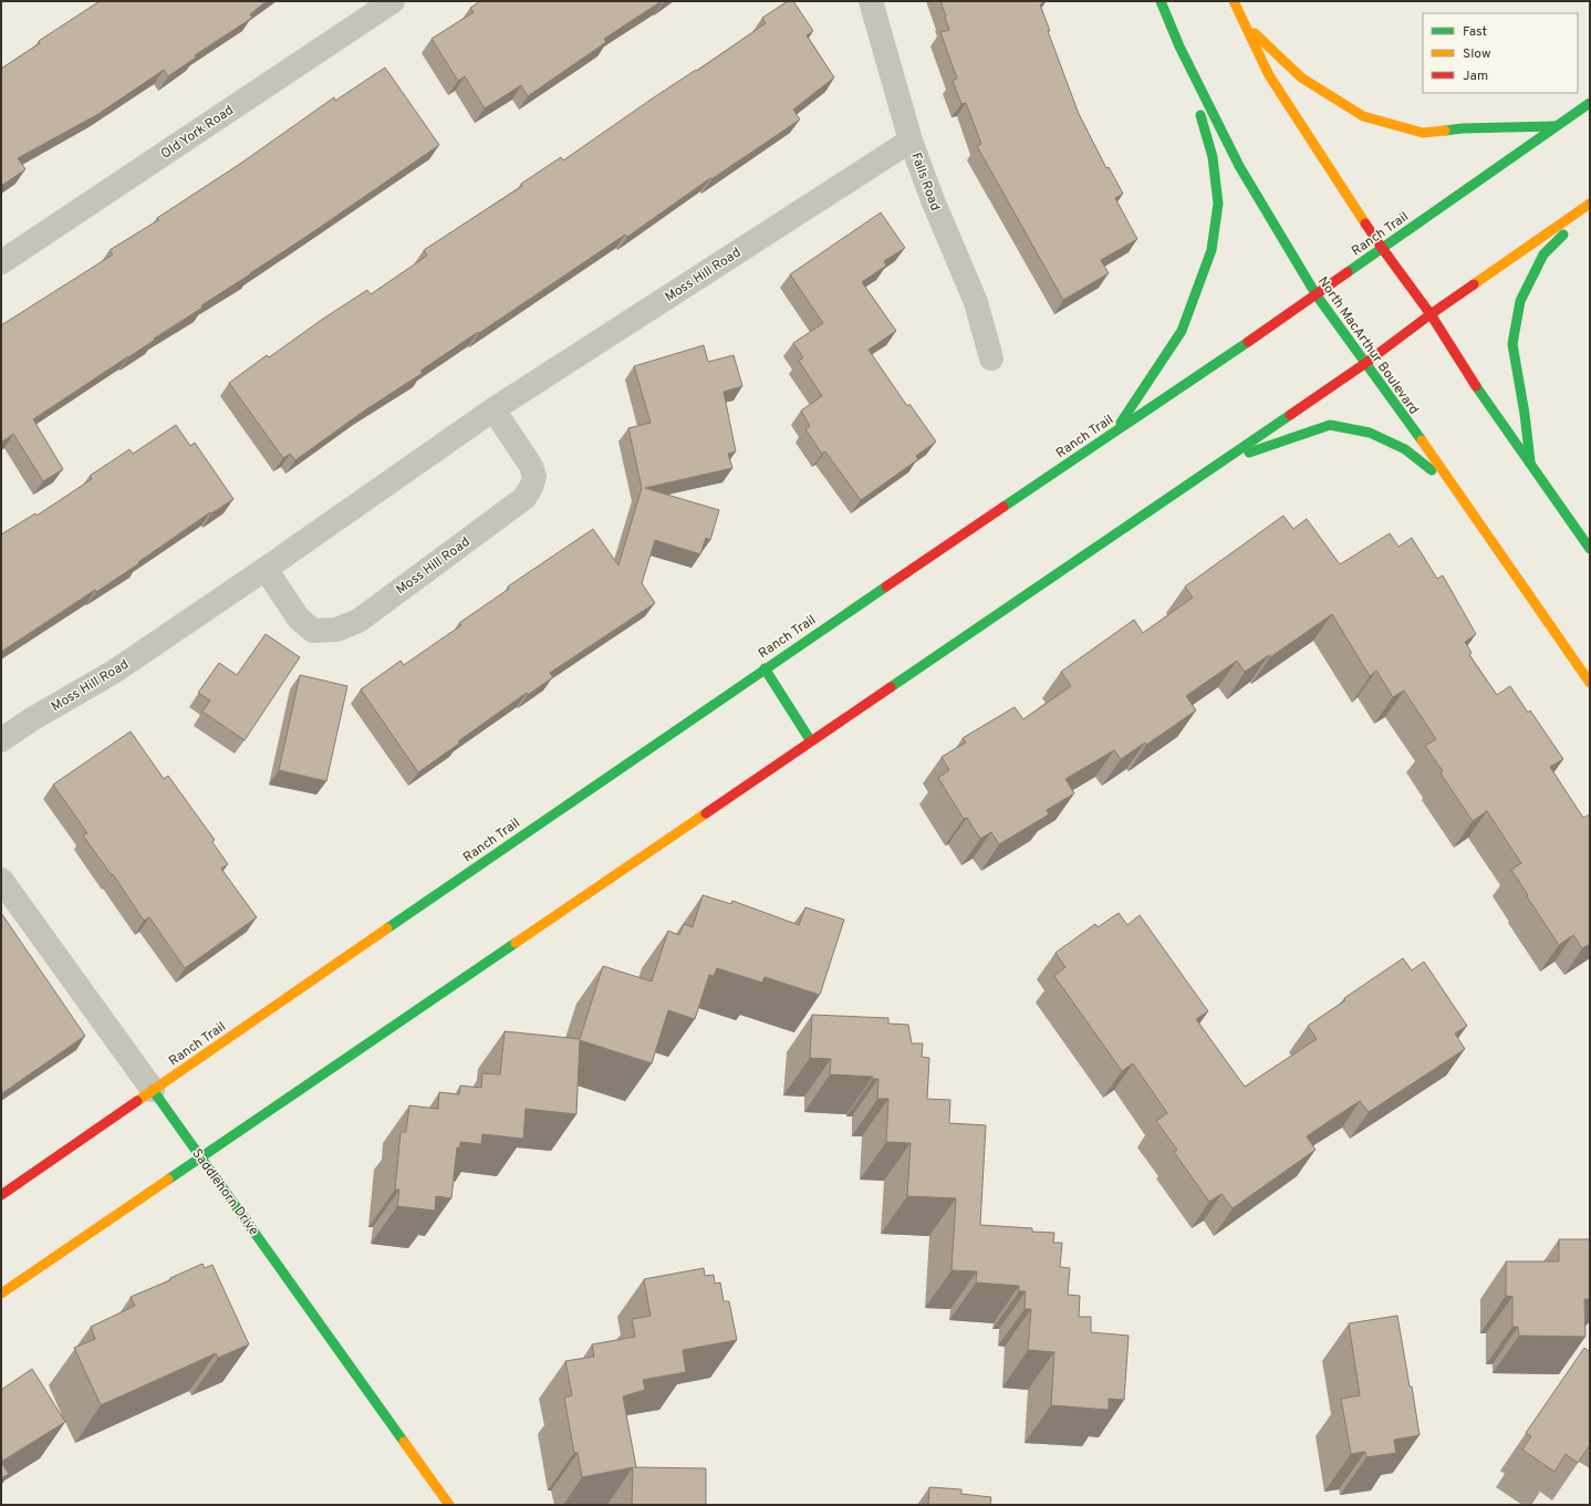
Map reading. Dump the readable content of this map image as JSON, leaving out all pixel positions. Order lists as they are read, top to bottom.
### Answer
{
  "streets": {
    "main road": ["Ranch Trail", "North MacArthur Boulevard", "Saddlehorn Drive"],
    "street": ["Old York Road", "Falls Road", "Moss Hill Road"]
  },
  "crossings": [
    ["Falls Road", "Moss Hill Road"],
    ["Ranch Trail", "North MacArthur Boulevard"],
    ["Ranch Trail", "Saddlehorn Drive"]
  ],
  "legend": ["Fast", "Slow", "Jam"]
}
